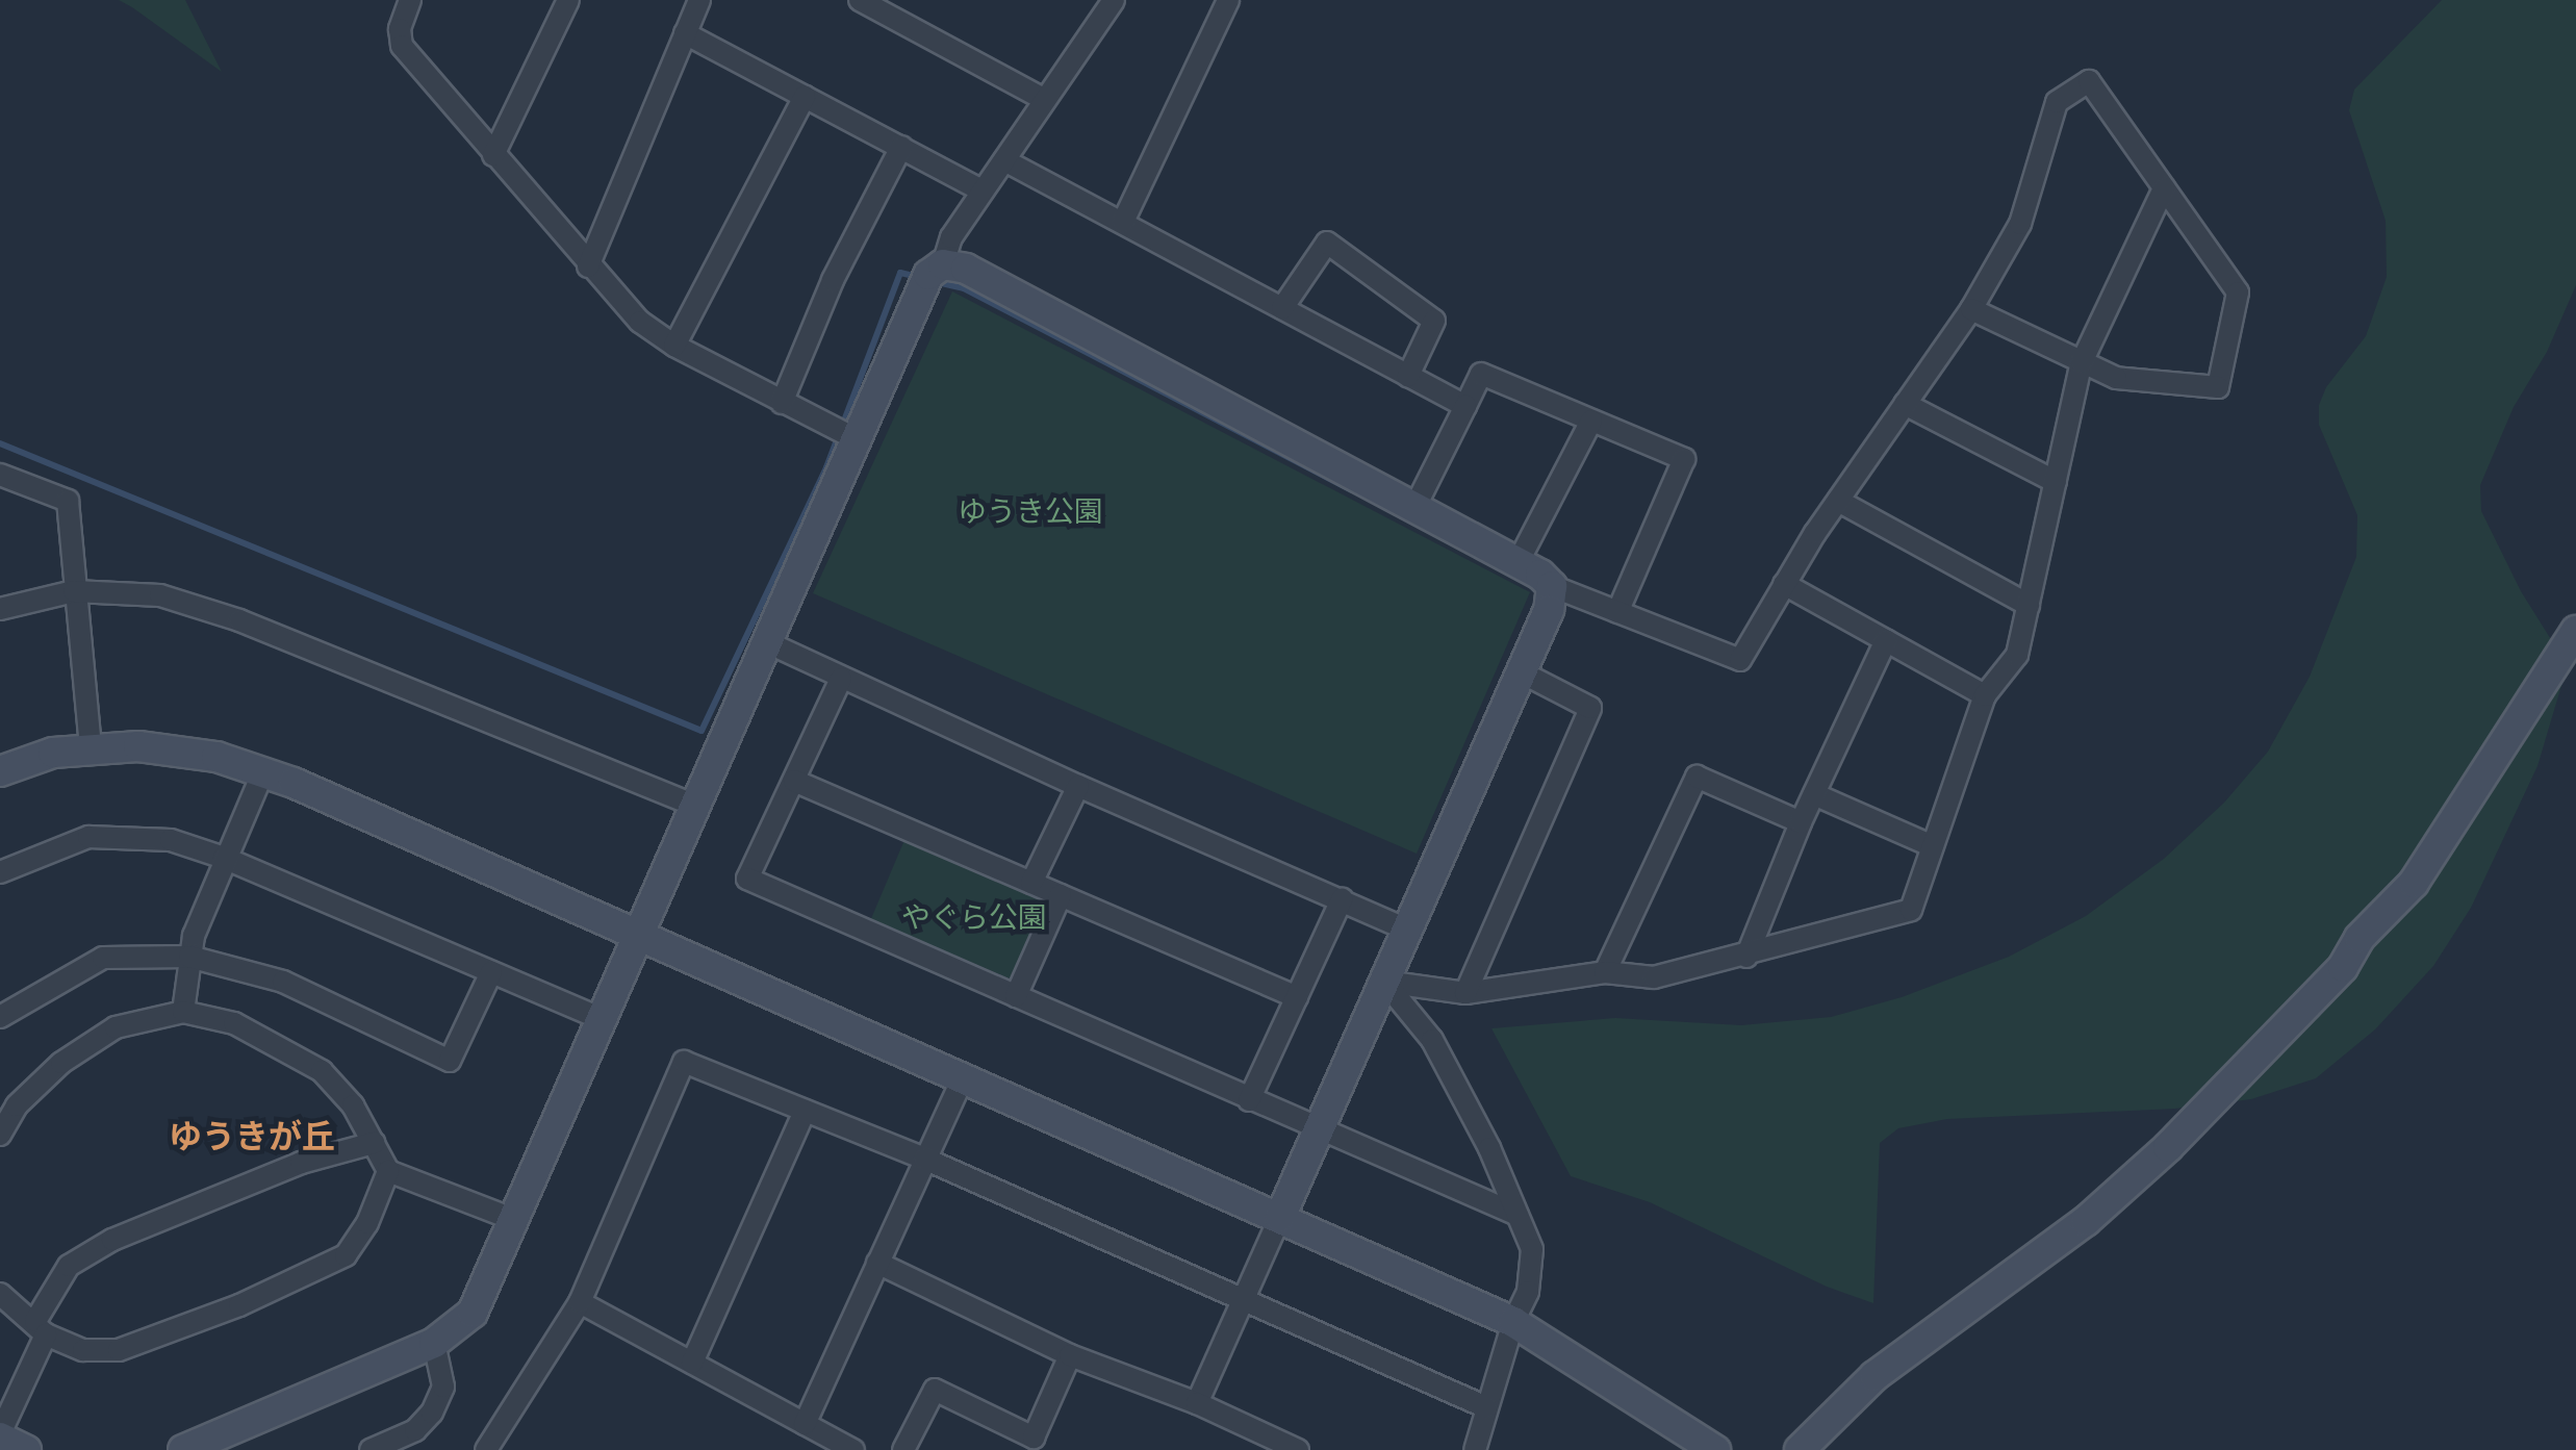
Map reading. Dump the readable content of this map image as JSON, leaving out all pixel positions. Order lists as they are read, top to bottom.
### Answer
{
  "districts": ["ゆうきが丘"],
  "parks": ["ゆうき公園", "やぐら公園"]
}
